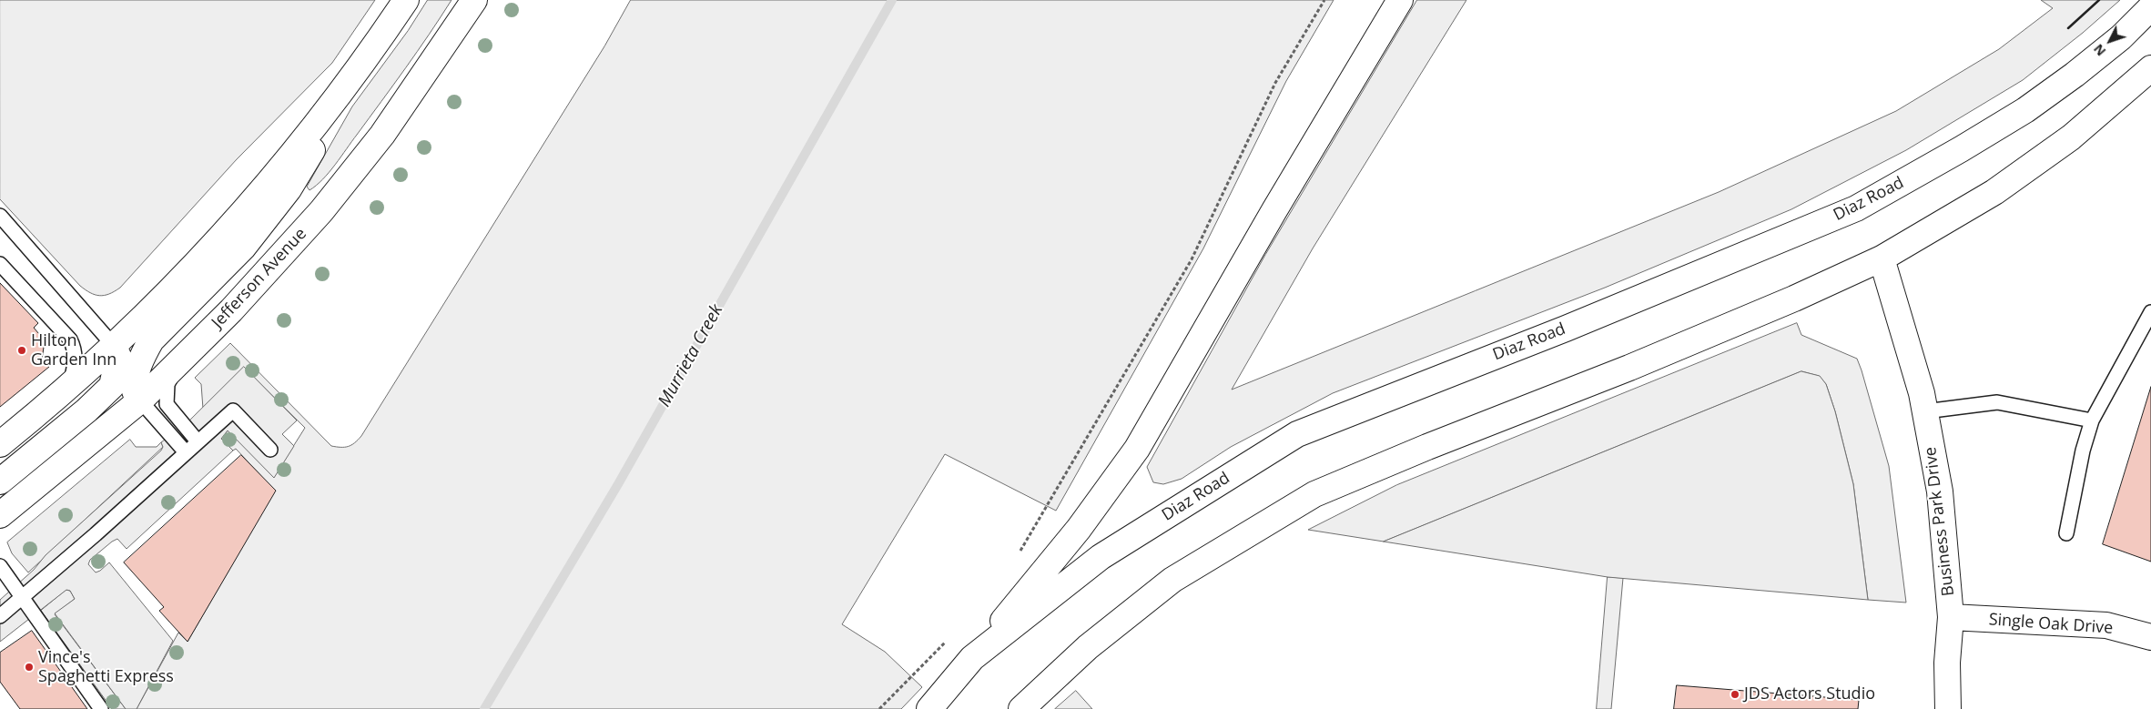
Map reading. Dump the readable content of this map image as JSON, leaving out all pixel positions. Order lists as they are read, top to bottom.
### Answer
{
  "streets": {
    "main road": [
      "Diaz Road",
      "Jefferson Avenue",
      "Business Park Drive",
      "Single Oak Drive"
    ]
  },
  "crossings": [
    ["Business Park Drive", "Single Oak Drive"]
  ],
  "water": ["Murrieta Creek"],
  "places": ["Hilton Garden Inn", "Vince's Spaghetti Express", "JDS Actors Studio"],
  "north": "bottom left"
}
